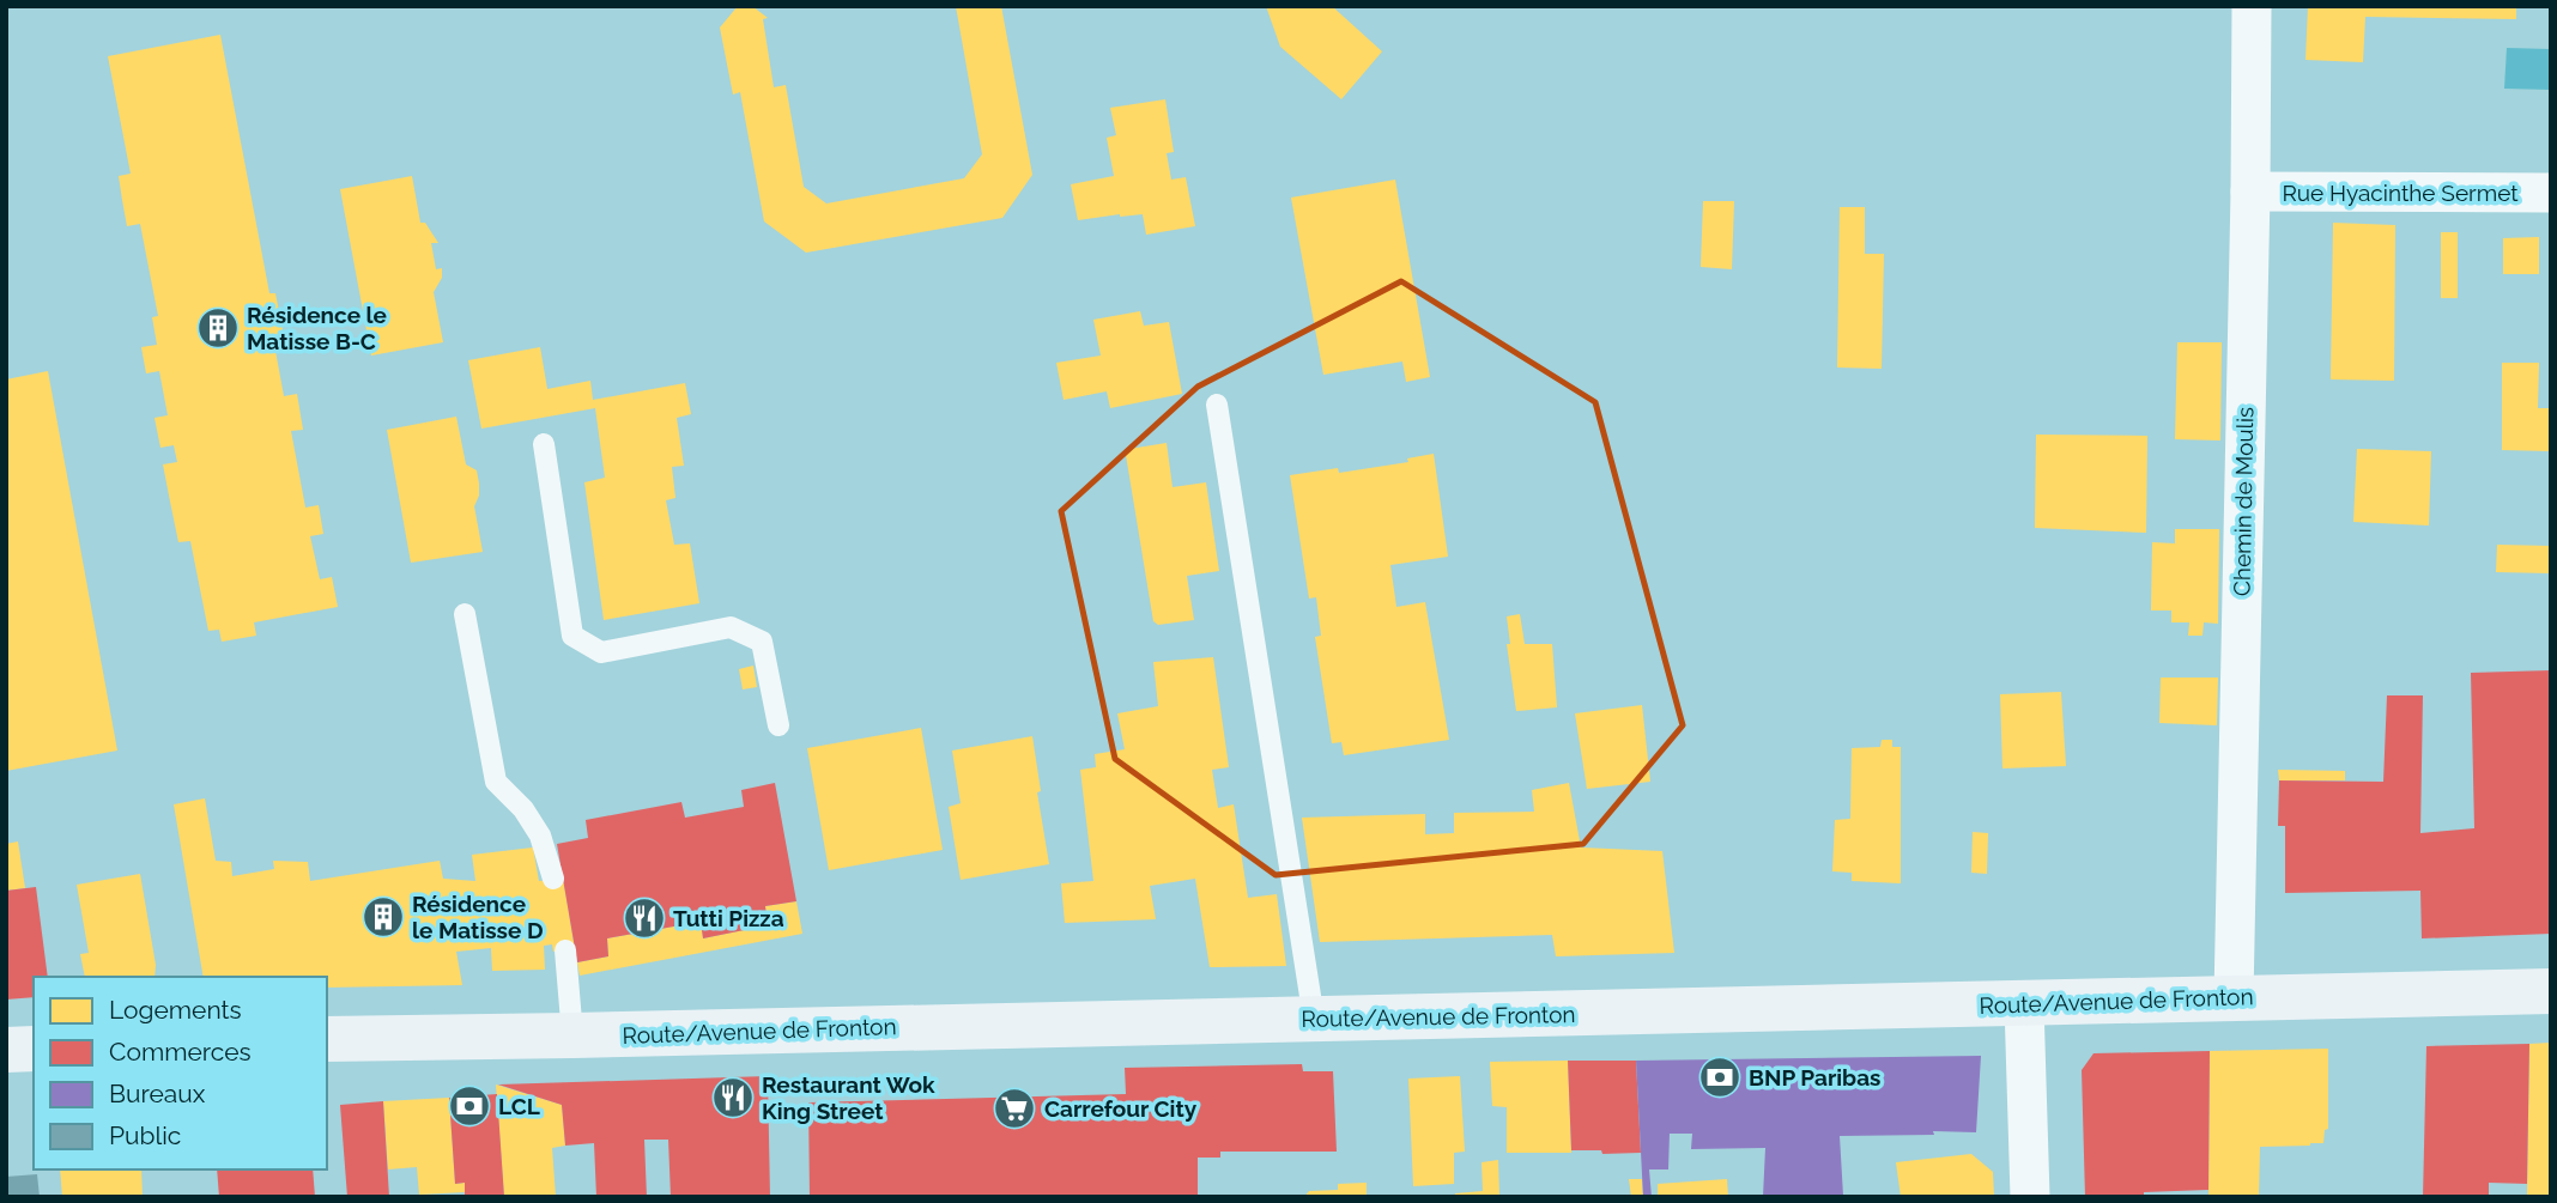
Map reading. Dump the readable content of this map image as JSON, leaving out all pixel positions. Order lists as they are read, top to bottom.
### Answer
{
  "streets": {
    "main road": ["Route/Avenue de Fronton"],
    "street": ["Rue Hyacinthe Sermet", "Chemin de Moulis"]
  },
  "crossings": [
    ["Rue Hyacinthe Sermet", "Chemin de Moulis"],
    ["Chemin de Moulis", "Route/Avenue de Fronton"]
  ],
  "places": {
    "building": ["Résidence le Matisse B-C", "Résidence le Matisse D"],
    "restaurant": ["Tutti Pizza", "Restaurant Wok King Street"],
    "bank": ["BNP Paribas", "LCL"],
    "supermarket": ["Carrefour City"]
  },
  "legend": [
    "Logements",
    "Commerces",
    "Bureaux",
    "Public"
  ]
}
